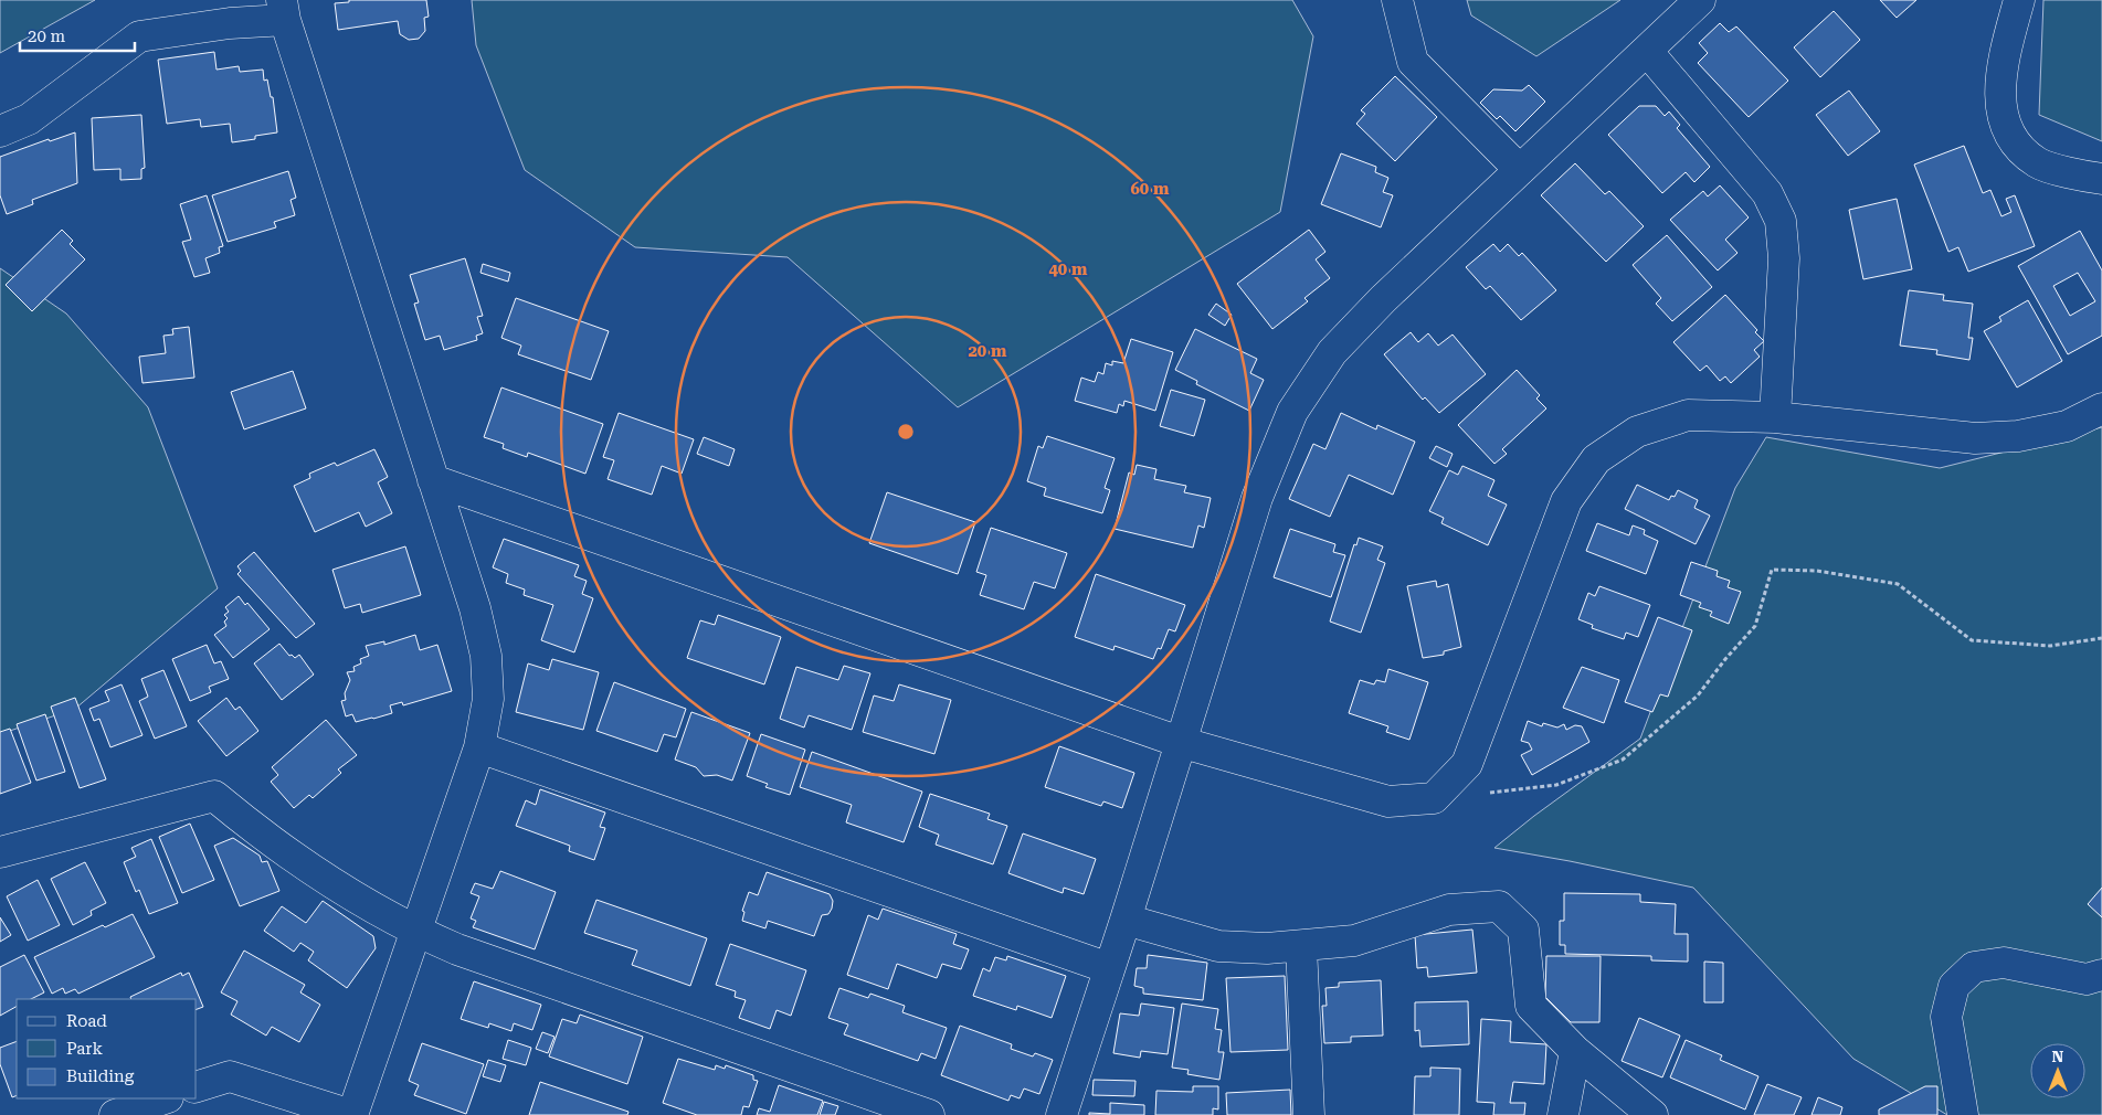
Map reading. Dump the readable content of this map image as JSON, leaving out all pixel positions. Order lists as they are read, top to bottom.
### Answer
{
  "legend": ["Road", "Park", "Building"],
  "scale_bar": "20 m",
  "north": "top",
  "rings": ["60 m", "40 m", "20 m"]
}
